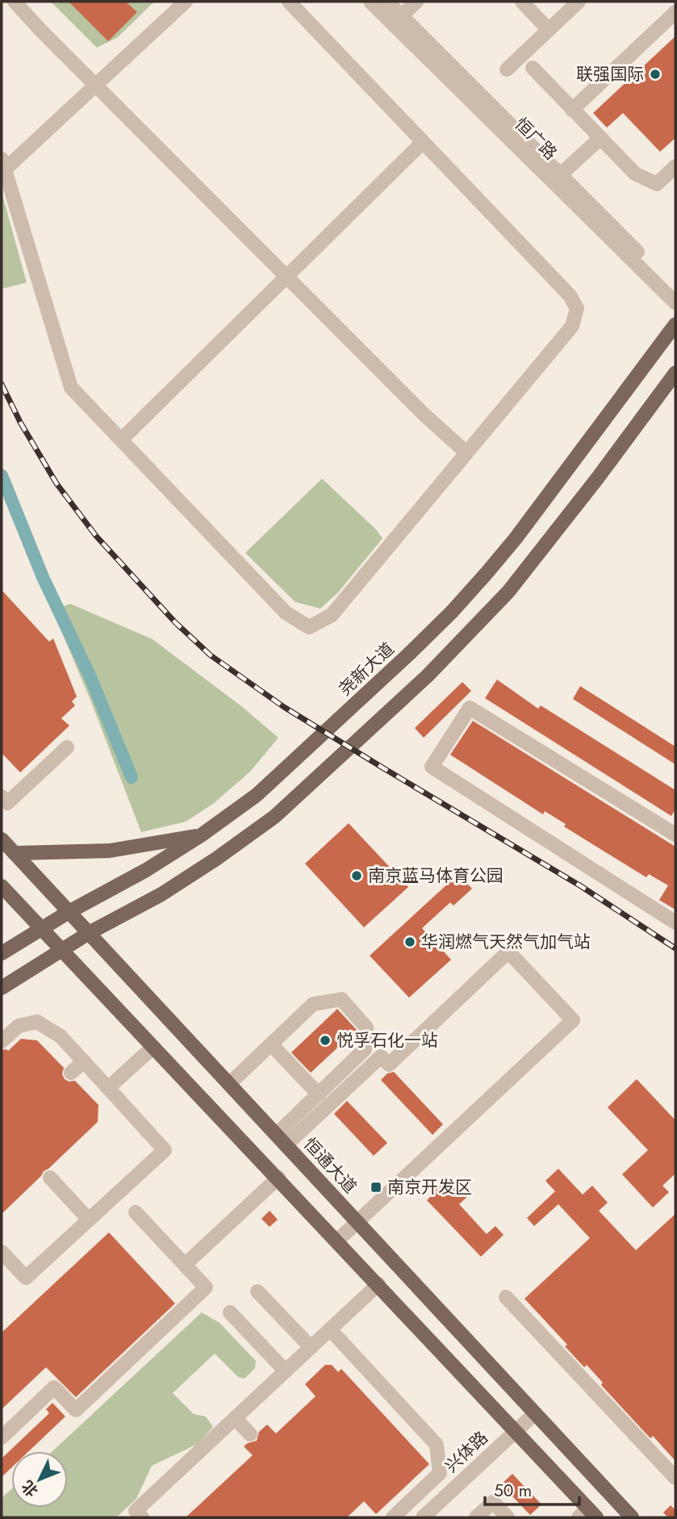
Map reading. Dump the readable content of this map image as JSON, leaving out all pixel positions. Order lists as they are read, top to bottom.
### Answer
{
  "streets": {
    "main road": ["尧新大道", "恒通大道"],
    "street": ["恒广路", "兴体路"]
  },
  "crossings": [
    ["尧新大道", "恒通大道"],
    ["恒通大道", "兴体路"]
  ],
  "places": {
    "other": [
      "联强国际",
      "南京蓝马体育公园",
      "华润燃气天然气加气站",
      "悦孚石化一站"
    ],
    "transit": ["南京开发区"]
  },
  "scale_bar": "50 m",
  "north": "bottom left"
}
